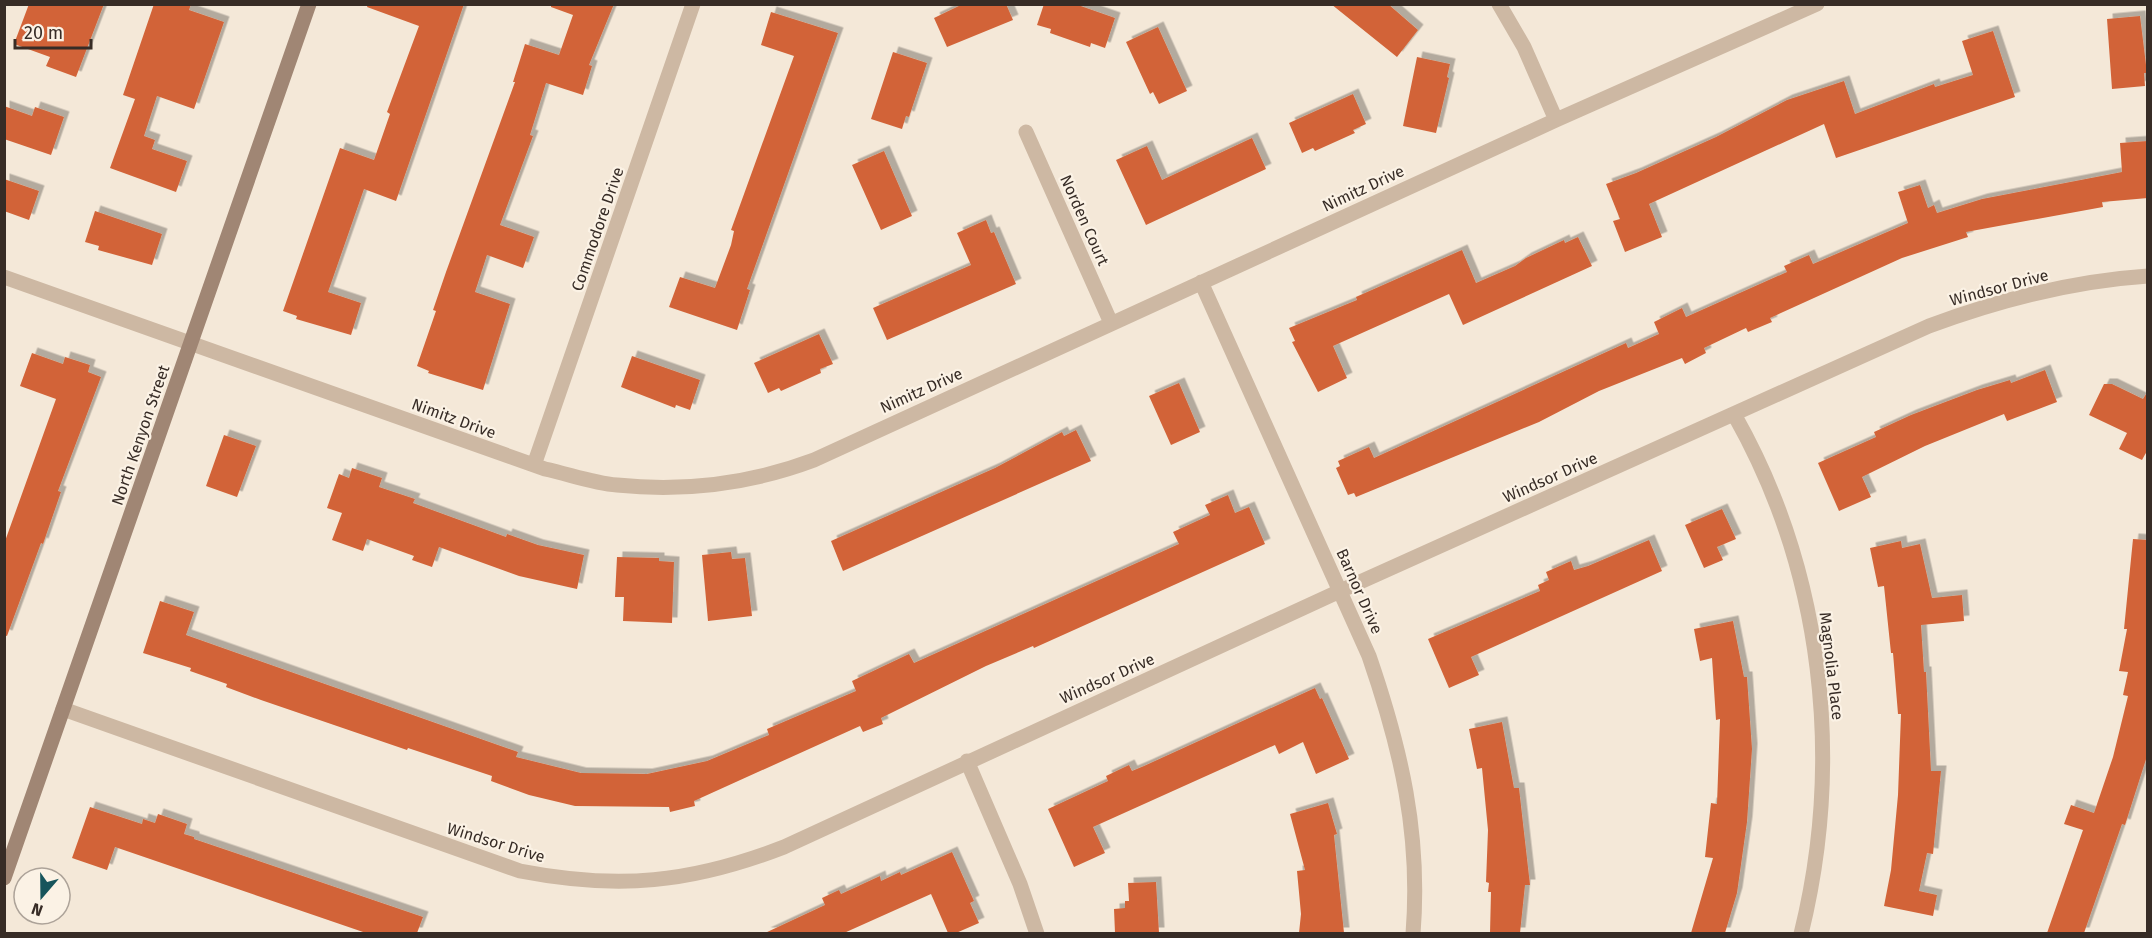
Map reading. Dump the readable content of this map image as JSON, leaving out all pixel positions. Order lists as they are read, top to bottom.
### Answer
{
  "streets": {
    "street": [
      "Nimitz Drive",
      "Norden Court",
      "Commodore Drive",
      "Windsor Drive",
      "North Kenyon Street",
      "Barnor Drive",
      "Magnolia Place"
    ]
  },
  "crossings": [
    ["Nimitz Drive", "Norden Court"],
    ["Nimitz Drive", "Commodore Drive"],
    ["Nimitz Drive", "North Kenyon Street"],
    ["Nimitz Drive", "Barnor Drive"],
    ["Windsor Drive", "North Kenyon Street"],
    ["Windsor Drive", "Barnor Drive"],
    ["Windsor Drive", "Magnolia Place"]
  ],
  "scale_bar": "20 m",
  "north": "bottom"
}
